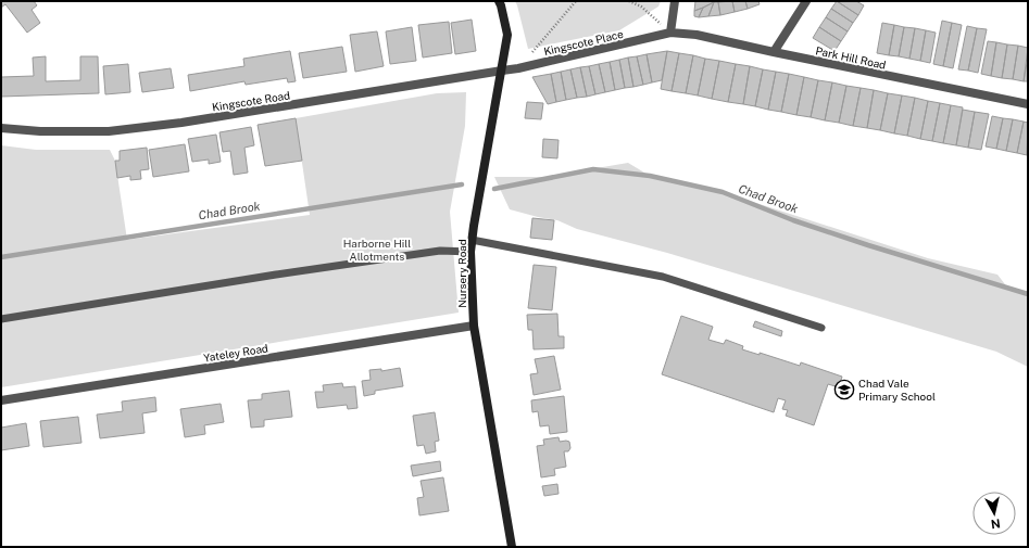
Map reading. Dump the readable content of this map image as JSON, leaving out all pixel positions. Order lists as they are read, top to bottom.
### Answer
{
  "streets": {
    "main road": ["Nursery Road"],
    "street": [
      "Kingscote Place",
      "Park Hill Road",
      "Kingscote Road",
      "Yateley Road"
    ]
  },
  "crossings": [
    ["Kingscote Place", "Park Hill Road"],
    ["Kingscote Place", "Kingscote Road"],
    ["Kingscote Place", "Nursery Road"],
    ["Kingscote Road", "Nursery Road"],
    ["Nursery Road", "Yateley Road"]
  ],
  "water": ["Chad Brook"],
  "parks": ["Harborne Hill Allotments"],
  "places": {
    "school or university": ["Chad Vale Primary School"]
  },
  "north": "bottom"
}
